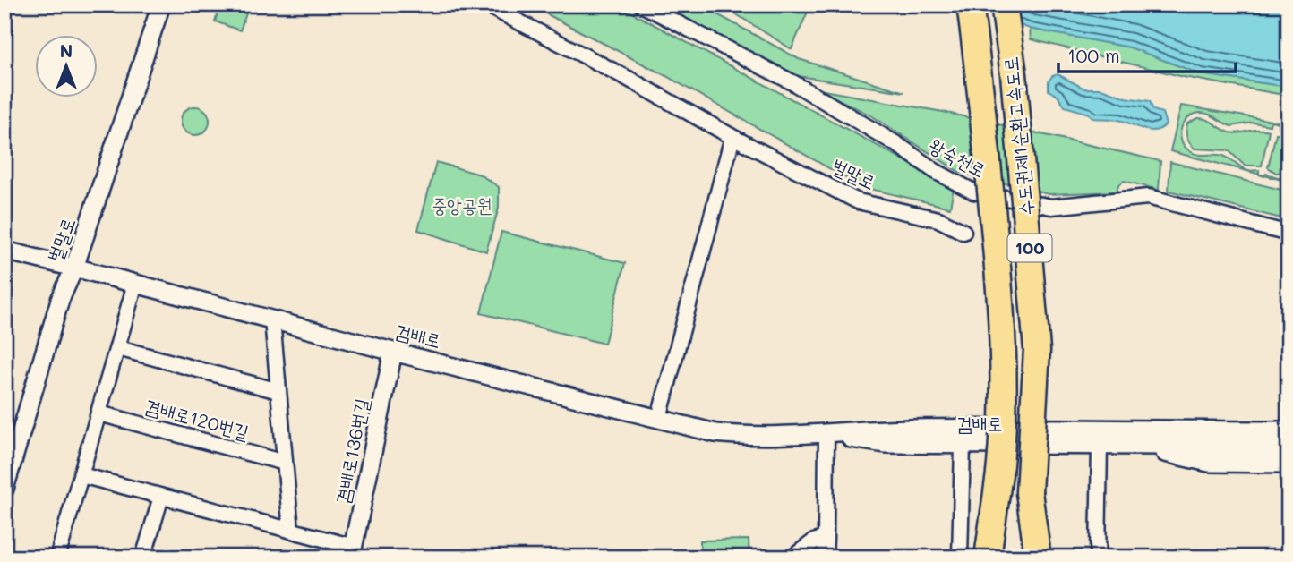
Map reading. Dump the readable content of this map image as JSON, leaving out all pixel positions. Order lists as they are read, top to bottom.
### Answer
{
  "streets": {
    "highway": ["수도권제1순환고속도로", "100"],
    "street": [
      "왕숙천로",
      "벌말로",
      "검배로",
      "겸배로120번길",
      "겸배로136번길"
    ]
  },
  "crossings": [
    ["벌말로", "검배로"],
    ["검배로", "겸배로136번길"]
  ],
  "parks": ["중앙공원"],
  "scale_bar": "100 m",
  "north": "top"
}
